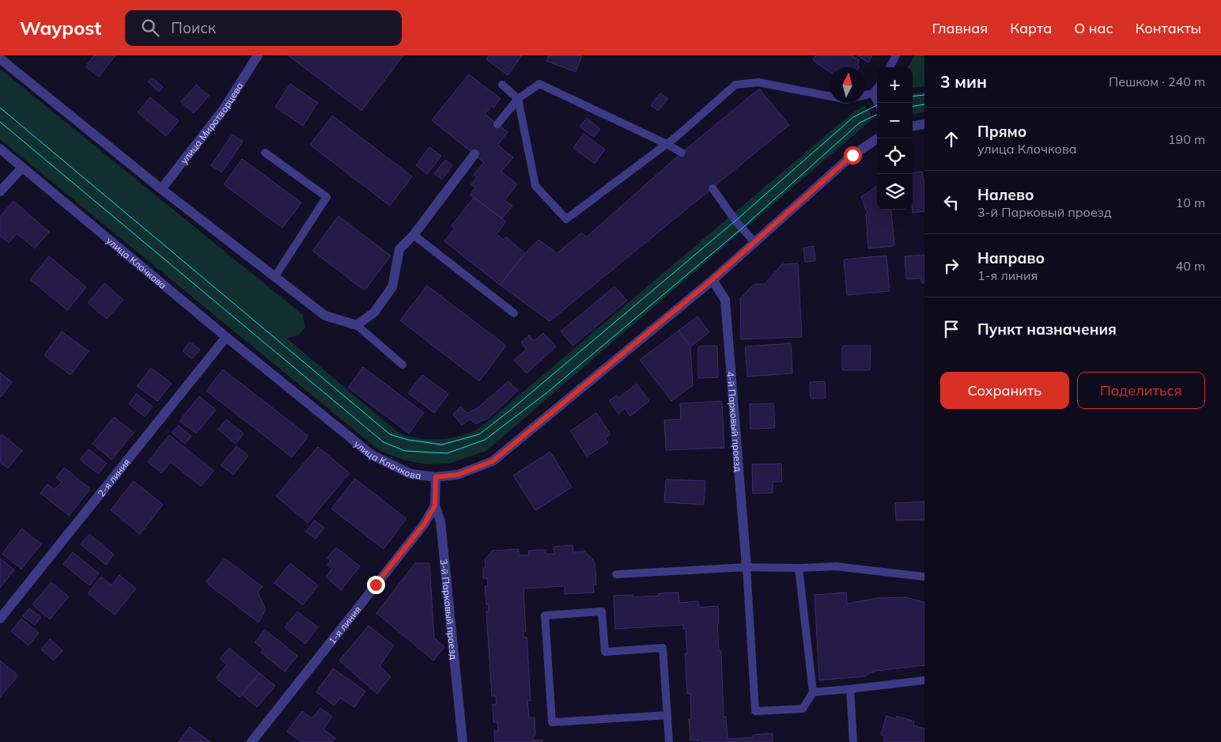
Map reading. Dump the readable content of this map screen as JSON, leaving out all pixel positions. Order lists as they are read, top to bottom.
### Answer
{
  "streets": {
    "street": [
      "улица Миротворцева",
      "улица Клочкова",
      "4-й Парковый проезд",
      "2-я линия",
      "3-й Парковый проезд",
      "1-я линия"
    ]
  },
  "crossings": [
    ["улица Клочкова", "4-й Парковый проезд"],
    ["улица Клочкова", "2-я линия"],
    ["улица Клочкова", "3-й Парковый проезд"],
    ["3-й Парковый проезд", "1-я линия"]
  ],
  "north": "top",
  "page": {
    "header": "Waypost",
    "search": "Поиск",
    "nav": [
      "Главная",
      "Карта",
      "О нас",
      "Контакты"
    ],
    "heading": ["3 мин", "Пешком · 240 m"],
    "map_buttons": ["+", "−"],
    "list": [
      ["Прямо", "улица Клочкова", "190 m"],
      ["Налево", "3-й Парковый проезд", "10 m"],
      ["Направо", "1-я линия", "40 m"],
      "Пункт назначения"
    ],
    "buttons": ["Сохранить", "Поделиться"]
  }
}
